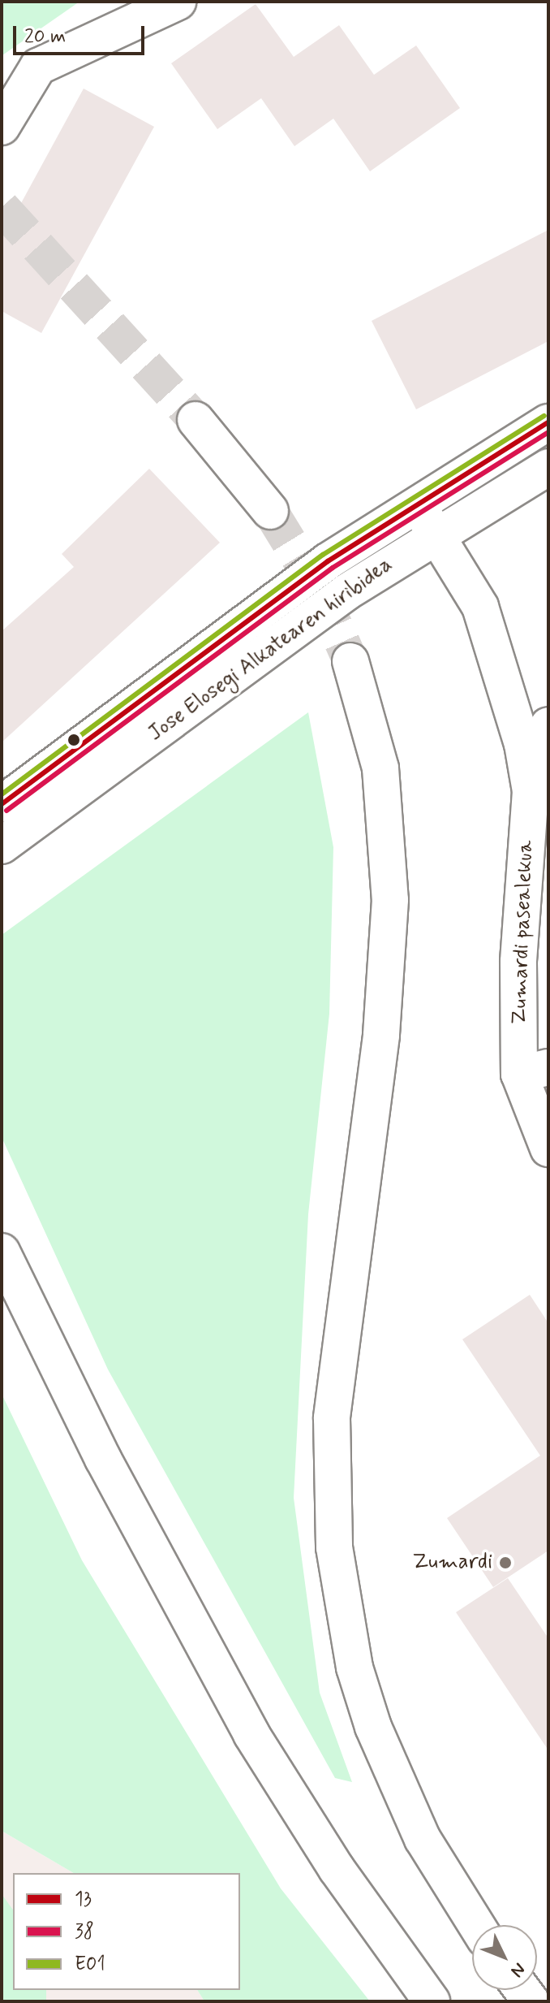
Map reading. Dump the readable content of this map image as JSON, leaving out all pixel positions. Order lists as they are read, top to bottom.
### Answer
{
  "streets": {
    "main road": ["Jose Elosegi Alkatearen hiribidea", "Zumardi pasealekua"]
  },
  "crossings": [
    ["Jose Elosegi Alkatearen hiribidea", "Zumardi pasealekua"]
  ],
  "places": ["Zumardi"],
  "lines": ["transit line E01", "transit line 13", "transit line 38"],
  "legend": ["13", "38", "E01"],
  "scale_bar": "20 m",
  "north": "bottom right"
}
